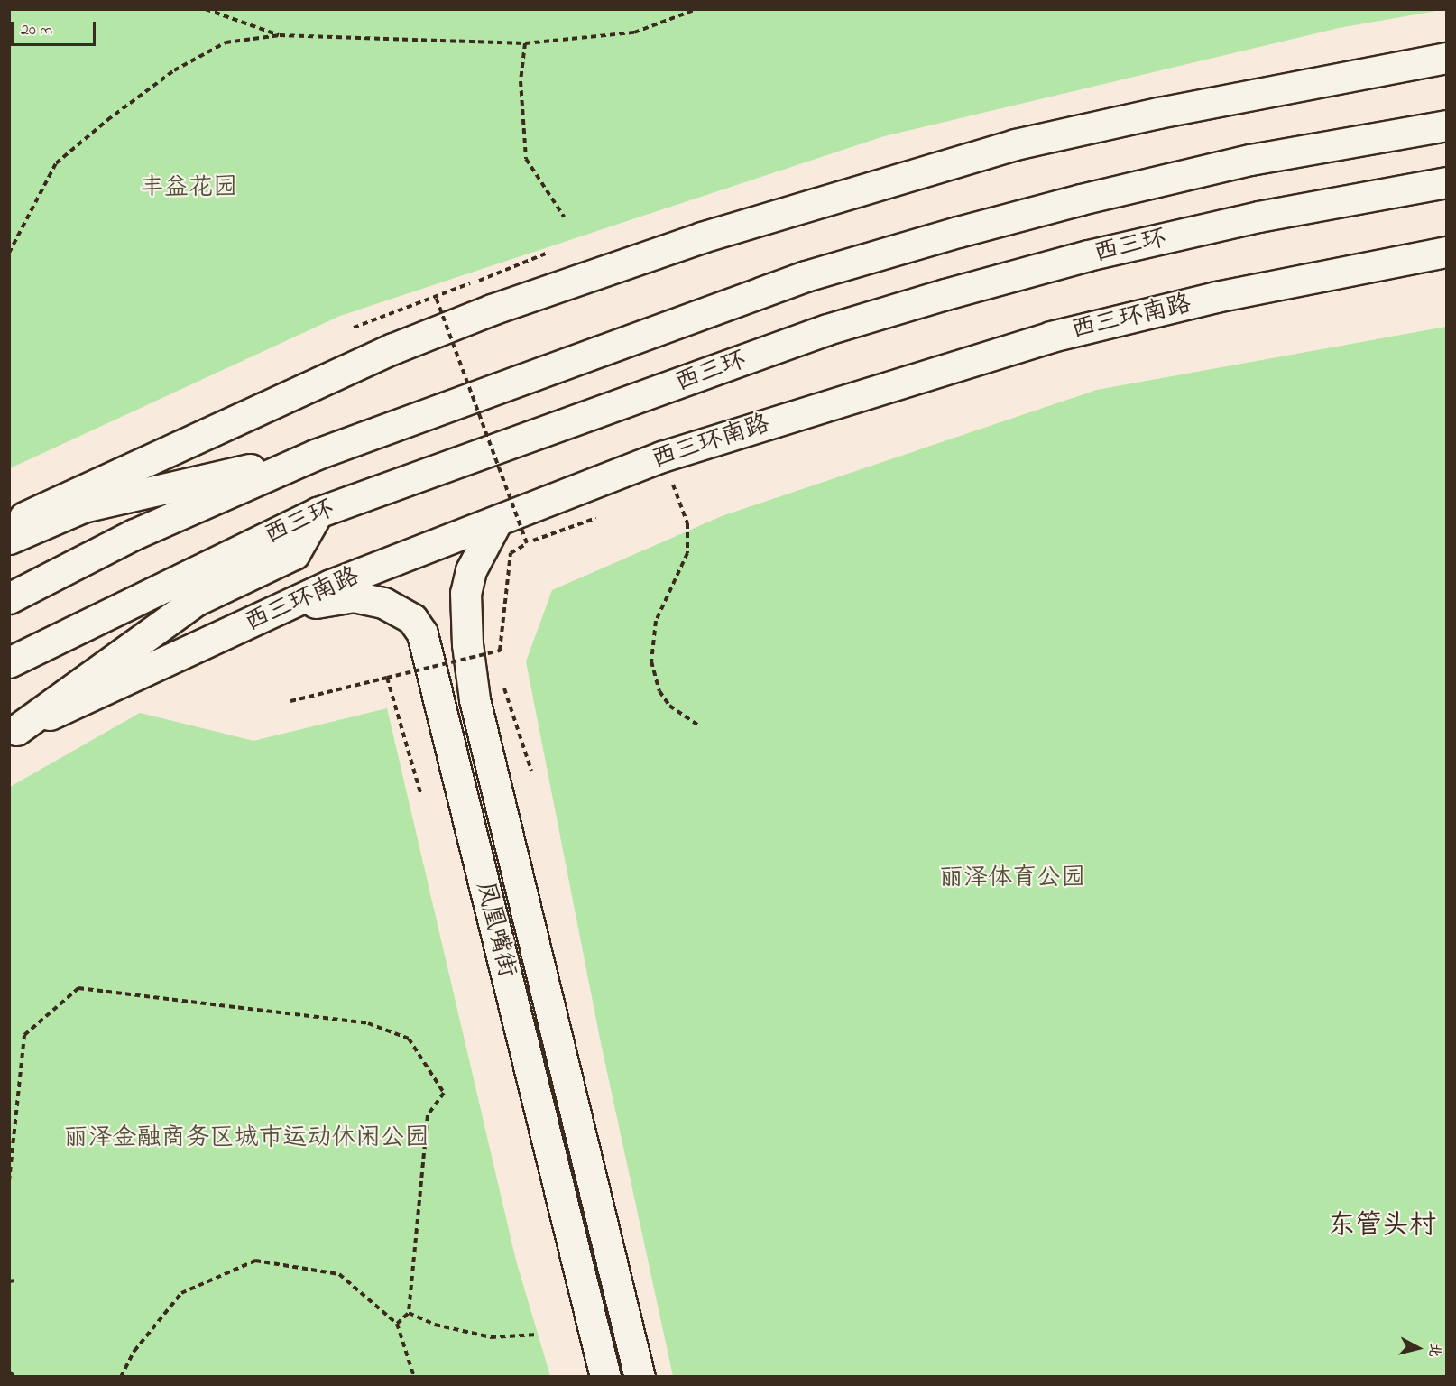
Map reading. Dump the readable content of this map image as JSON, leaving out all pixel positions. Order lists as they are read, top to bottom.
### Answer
{
  "streets": {
    "main road": ["西三环", "西三环南路", "凤凰嘴街"]
  },
  "crossings": [
    ["西三环南路", "凤凰嘴街"]
  ],
  "districts": ["东管头村"],
  "parks": ["丰益花园", "丽泽体育公园", "丽泽金融商务区城市运动休闲公园"],
  "scale_bar": "20 m",
  "north": "right"
}
